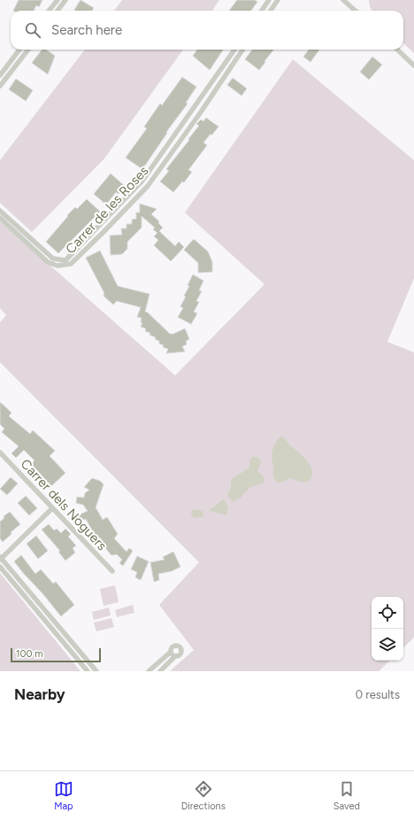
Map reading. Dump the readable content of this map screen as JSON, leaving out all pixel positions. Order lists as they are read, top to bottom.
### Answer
{
  "streets": {
    "street": ["Carrer de les Roses", "Carrer dels Noguers"]
  },
  "scale_bar": "100 m",
  "page": {
    "search": "Search here",
    "scale": "100 m",
    "heading": ["Nearby", "0 results"],
    "nav": ["Map", "Directions", "Saved"]
  }
}
